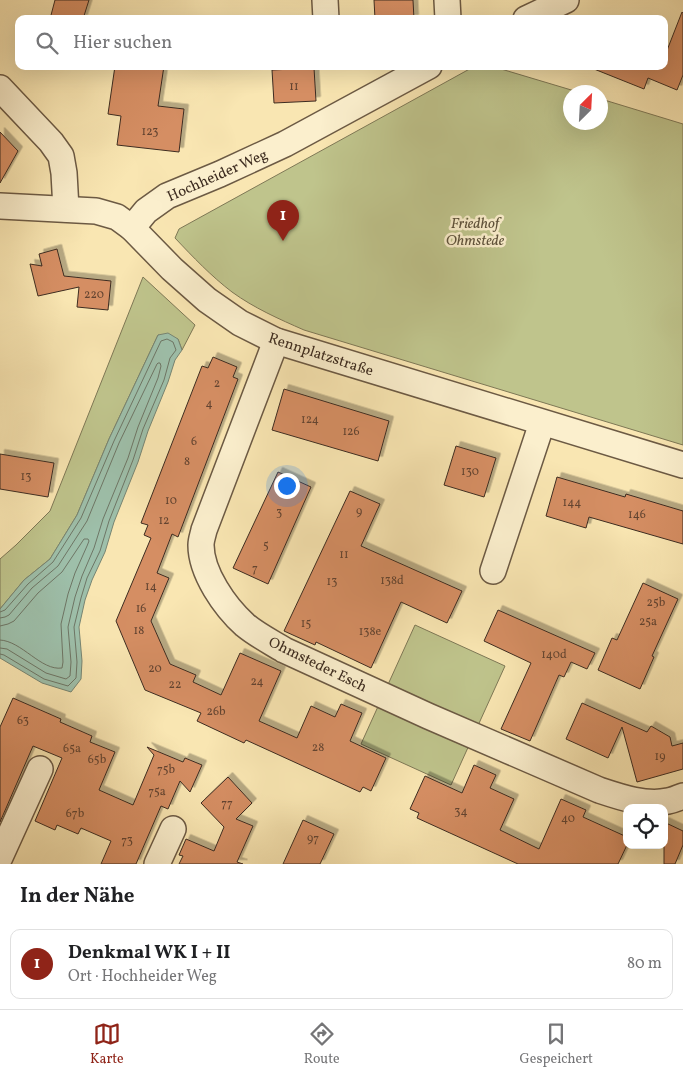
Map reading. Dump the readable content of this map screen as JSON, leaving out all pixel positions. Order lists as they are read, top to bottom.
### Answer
{
  "streets": {
    "street": ["Hochheider Weg", "Rennplatzstraße", "Ohmsteder Esch"]
  },
  "crossings": [
    ["Hochheider Weg", "Rennplatzstraße"],
    ["Rennplatzstraße", "Ohmsteder Esch"]
  ],
  "parks": ["Friedhof Ohmstede"],
  "house_numbers": [
    "11",
    "123",
    "220",
    "2",
    "4",
    "124",
    "126",
    "6",
    "8",
    "130",
    "13",
    "10",
    "144",
    "9",
    "3",
    "146",
    "12",
    "5",
    "11",
    "7",
    "138d",
    "13",
    "14",
    "25b",
    "16",
    "25a",
    "15",
    "18",
    "138e",
    "140d",
    "20",
    "24",
    "22",
    "26b",
    "63",
    "28",
    "65a",
    "19",
    "65b",
    "75b",
    "75a",
    "77",
    "34",
    "67b",
    "40",
    "97",
    "73"
  ],
  "north": "top right",
  "page": {
    "search": "Hier suchen",
    "pins": "1",
    "heading": "In der Nähe",
    "list": [
      {
        "mark": "1",
        "name": "Denkmal WK I + II",
        "note": "Ort · Hochheider Weg",
        "value": "80 m"
      }
    ],
    "nav": ["Karte", "Route", "Gespeichert"]
  }
}
